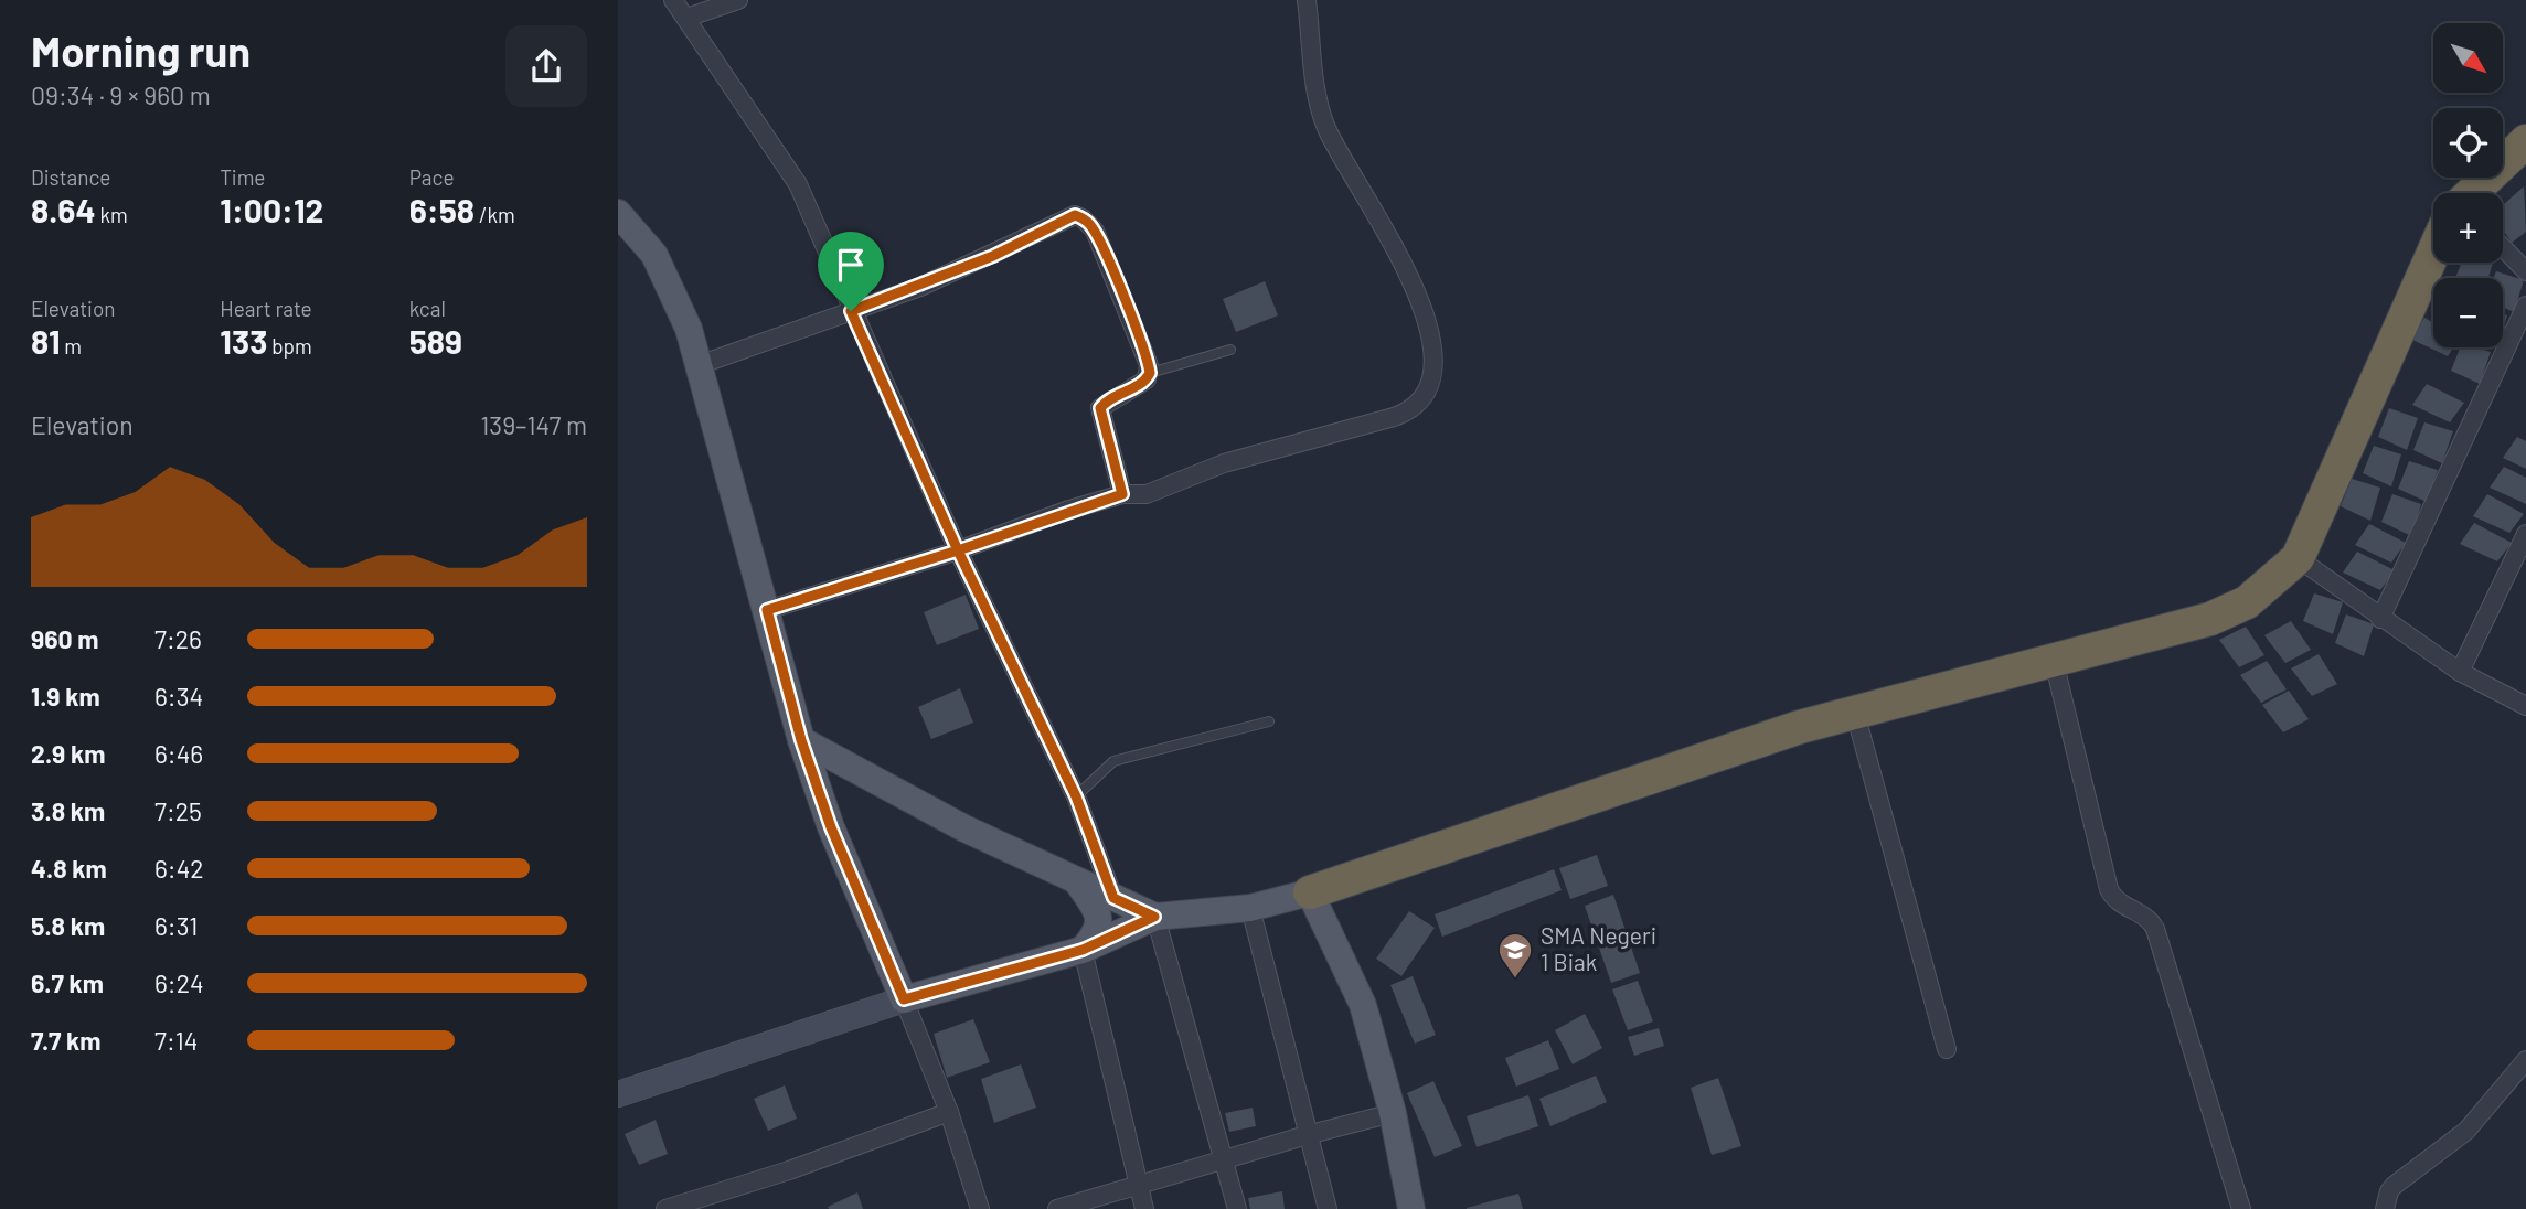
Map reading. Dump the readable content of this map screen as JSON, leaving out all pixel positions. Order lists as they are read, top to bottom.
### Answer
{
  "places": {
    "school or university": ["SMA Negeri 1 Biak"]
  },
  "north": "bottom right",
  "page": {
    "heading": ["Morning run", "09:34 · 9 × 960 m"],
    "map_buttons": ["+", "−"],
    "stats": [
      ["Distance", "8.64 km"],
      ["Time", "1:00:12"],
      ["Pace", "6:58 /km"],
      ["Elevation", "81 m"],
      ["Heart rate", "133 bpm"],
      ["kcal", "589"]
    ],
    "chart": ["Elevation", "139–147 m"],
    "list": [
      {
        "name": "960 m",
        "note": "7:26"
      },
      {
        "name": "1.9 km",
        "note": "6:34"
      },
      {
        "name": "2.9 km",
        "note": "6:46"
      },
      {
        "name": "3.8 km",
        "note": "7:25"
      },
      {
        "name": "4.8 km",
        "note": "6:42"
      },
      {
        "name": "5.8 km",
        "note": "6:31"
      },
      {
        "name": "6.7 km",
        "note": "6:24"
      },
      {
        "name": "7.7 km",
        "note": "7:14"
      }
    ]
  }
}
